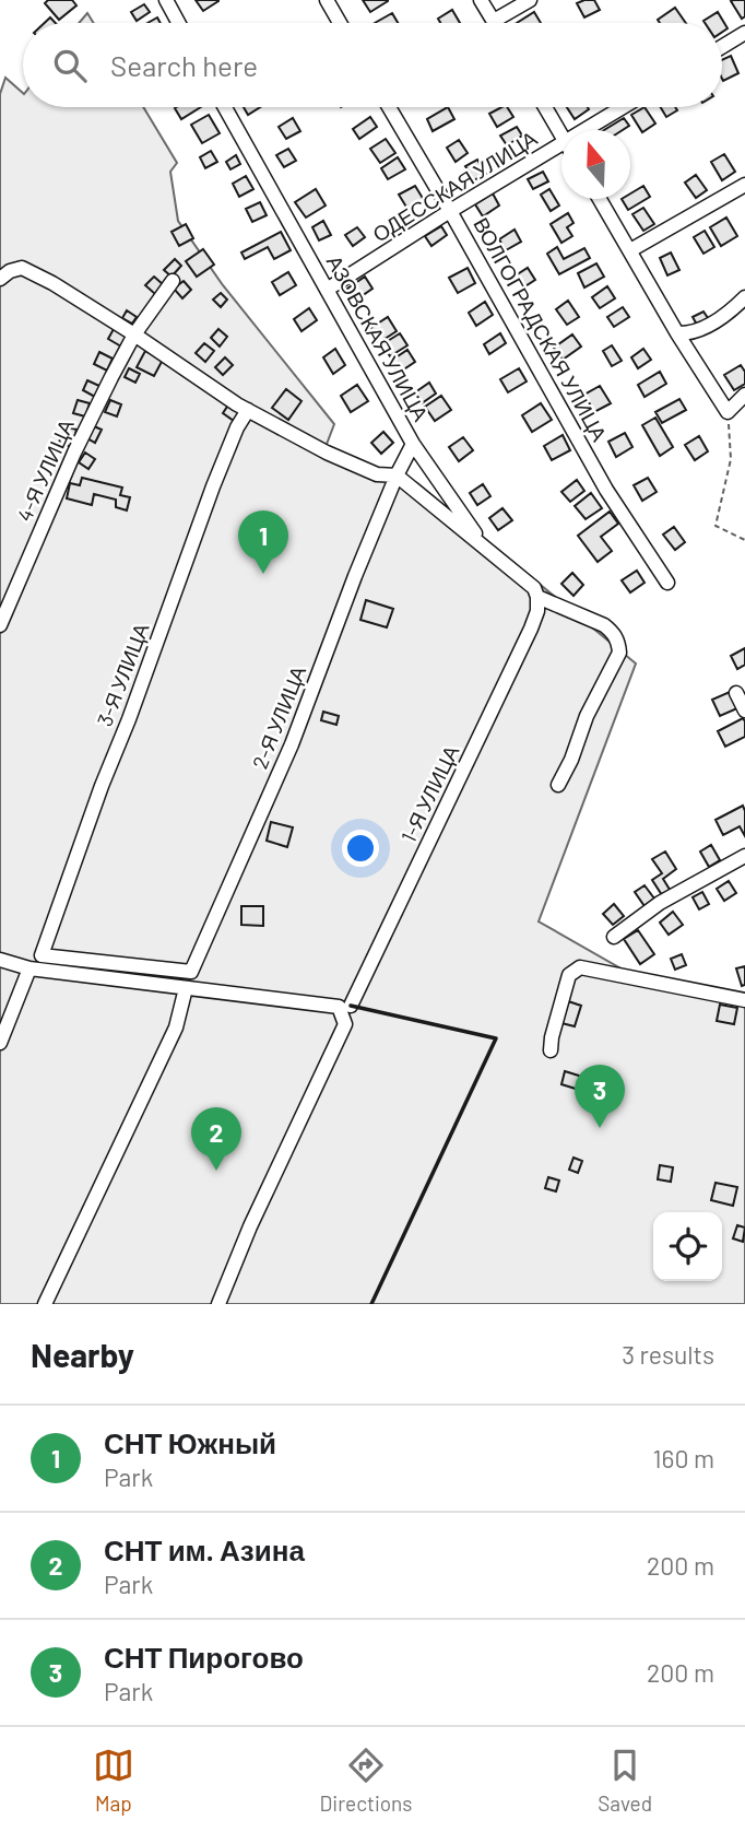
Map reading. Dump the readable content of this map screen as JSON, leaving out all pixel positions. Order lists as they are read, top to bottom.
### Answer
{
  "streets": {
    "street": [
      "ОДЕССКАЯ УЛИЦА",
      "ВОЛГОГРАДСКАЯ УЛИЦА",
      "АЗОВСКАЯ УЛИЦА",
      "4-Я УЛИЦА",
      "3-Я УЛИЦА",
      "2-Я УЛИЦА",
      "1-Я УЛИЦА"
    ]
  },
  "crossings": [
    ["ОДЕССКАЯ УЛИЦА", "ВОЛГОГРАДСКАЯ УЛИЦА"],
    ["ОДЕССКАЯ УЛИЦА", "АЗОВСКАЯ УЛИЦА"],
    ["АЗОВСКАЯ УЛИЦА", "2-Я УЛИЦА"],
    ["3-Я УЛИЦА", "2-Я УЛИЦА"]
  ],
  "north": "top",
  "page": {
    "search": "Search here",
    "pins": ["1", "3", "2"],
    "heading": ["Nearby", "3 results"],
    "list": [
      {
        "mark": "1",
        "name": "СНТ Южный",
        "note": "Park",
        "value": "160 m"
      },
      {
        "mark": "2",
        "name": "СНТ им. Азина",
        "note": "Park",
        "value": "200 m"
      },
      {
        "mark": "3",
        "name": "СНТ Пирогово",
        "note": "Park",
        "value": "200 m"
      }
    ],
    "nav": ["Map", "Directions", "Saved"]
  }
}
